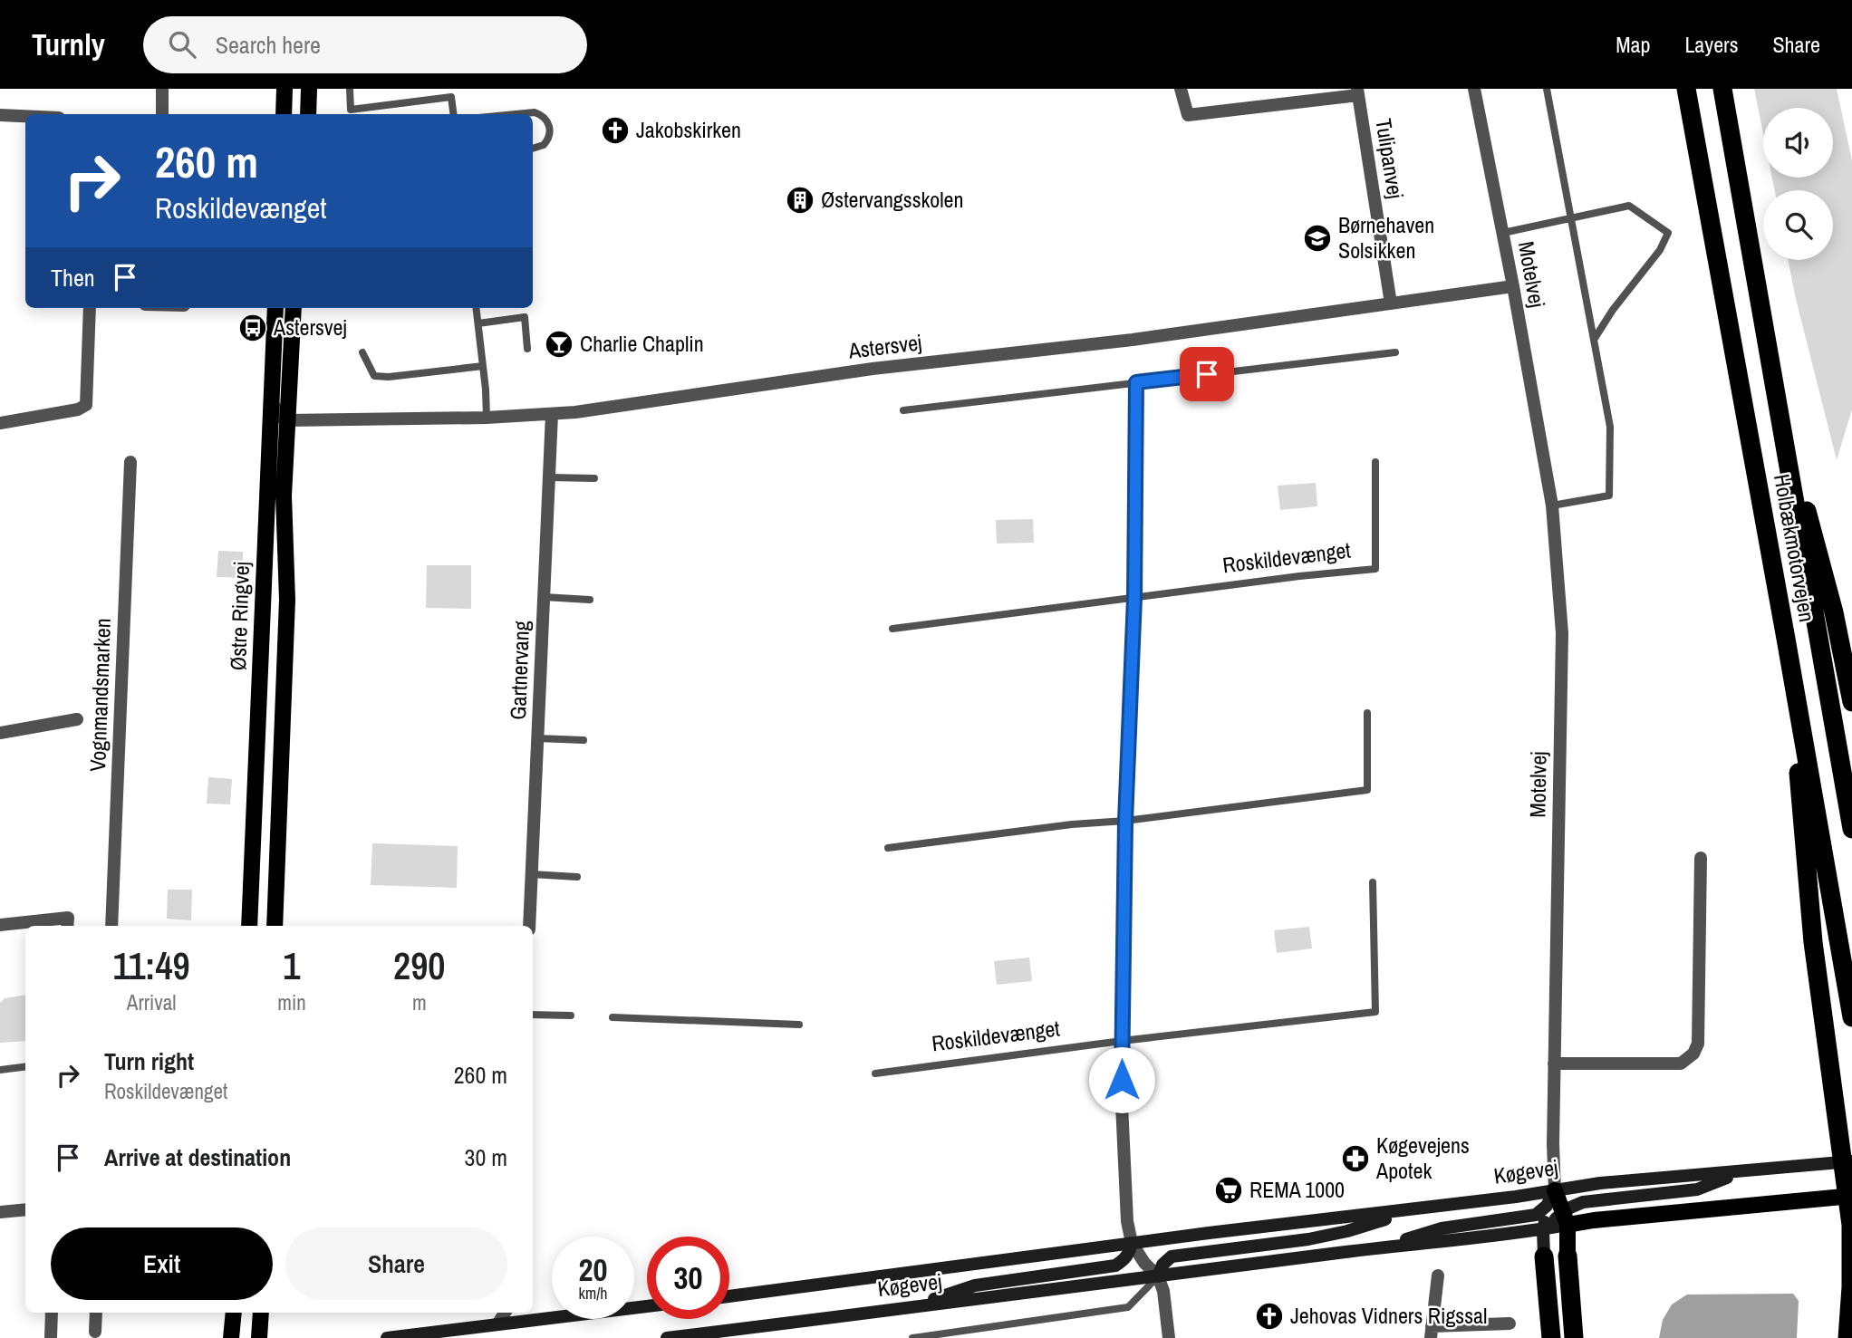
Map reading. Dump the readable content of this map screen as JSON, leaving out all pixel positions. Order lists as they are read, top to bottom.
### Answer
{
  "streets": {
    "highway": ["Holbækmotorvejen"],
    "main road": ["Østre Ringvej", "Køgevej"],
    "street": [
      "Tulipanvej",
      "Motelvej",
      "Astersvej",
      "Gartnervang",
      "Vognmandsmarken"
    ],
    "lane": ["Roskildevænget"]
  },
  "crossings": [
    ["Tulipanvej", "Astersvej"],
    ["Motelvej", "Astersvej"],
    ["Motelvej", "Køgevej"],
    ["Astersvej", "Østre Ringvej"],
    ["Astersvej", "Gartnervang"]
  ],
  "places": {
    "church": ["Jakobskirken", "Jehovas Vidners Rigssal"],
    "building": ["Østervangsskolen"],
    "school or university": ["Børnehaven Solsikken"],
    "bus stop": ["Astersvej"],
    "bar": ["Charlie Chaplin"],
    "pharmacy": ["Køgevejens Apotek"],
    "supermarket": ["REMA 1000"]
  },
  "page": {
    "header": "Turnly",
    "search": "Search here",
    "nav": ["Map", "Layers", "Share"],
    "turn": ["260 m", "Roskildevænget"],
    "then": "Then",
    "eta": [
      "11:49",
      "Arrival",
      "1",
      "min",
      "290",
      "m"
    ],
    "list": [
      {
        "name": "Turn right",
        "note": "Roskildevænget",
        "value": "260 m"
      },
      {
        "name": "Arrive at destination",
        "value": "30 m"
      }
    ],
    "buttons": ["Exit", "Share"],
    "speed": "20 km/h",
    "limit": "30"
  }
}
